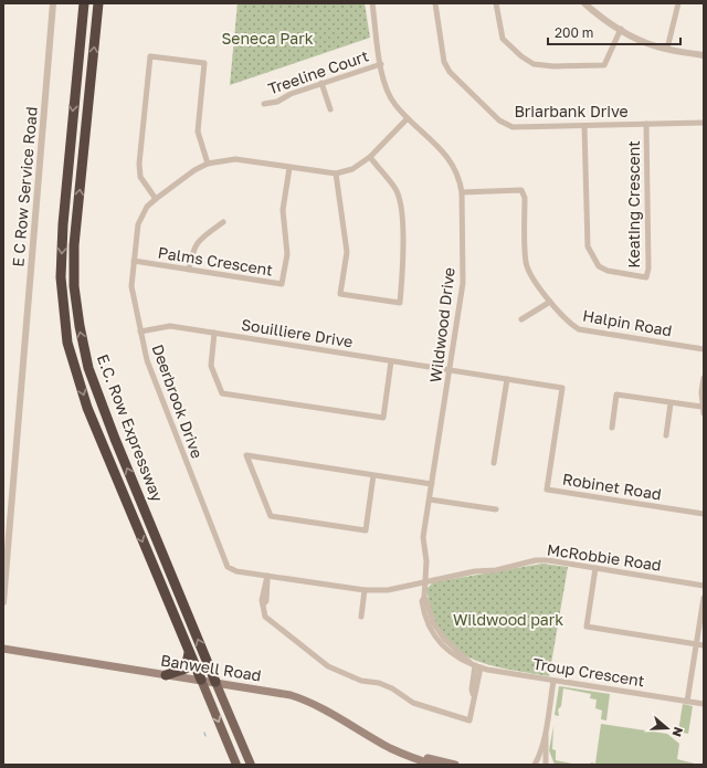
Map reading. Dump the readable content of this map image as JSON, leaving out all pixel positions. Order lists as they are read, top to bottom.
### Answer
{
  "streets": {
    "highway": ["E.C. Row Expressway"],
    "main road": ["Banwell Road"],
    "street": [
      "Treeline Court",
      "Briarbank Drive",
      "E C Row Service Road",
      "Keating Crescent",
      "Palms Crescent",
      "Halpin Road",
      "Wildwood Drive",
      "Souilliere Drive",
      "Deerbrook Drive",
      "Robinet Road",
      "McRobbie Road",
      "Troup Crescent"
    ]
  },
  "crossings": [
    ["Treeline Court", "Wildwood Drive"],
    ["Briarbank Drive", "Keating Crescent"],
    ["Palms Crescent", "Deerbrook Drive"],
    ["Halpin Road", "Wildwood Drive"],
    ["Wildwood Drive", "Souilliere Drive"],
    ["Wildwood Drive", "Deerbrook Drive"],
    ["Wildwood Drive", "Robinet Road"],
    ["Wildwood Drive", "McRobbie Road"],
    ["Wildwood Drive", "Troup Crescent"],
    ["Souilliere Drive", "Deerbrook Drive"],
    ["Souilliere Drive", "Robinet Road"],
    ["Deerbrook Drive", "McRobbie Road"],
    ["E.C. Row Expressway", "Banwell Road"]
  ],
  "parks": ["Seneca Park", "Wildwood park"],
  "scale_bar": "200 m",
  "north": "right"
}
